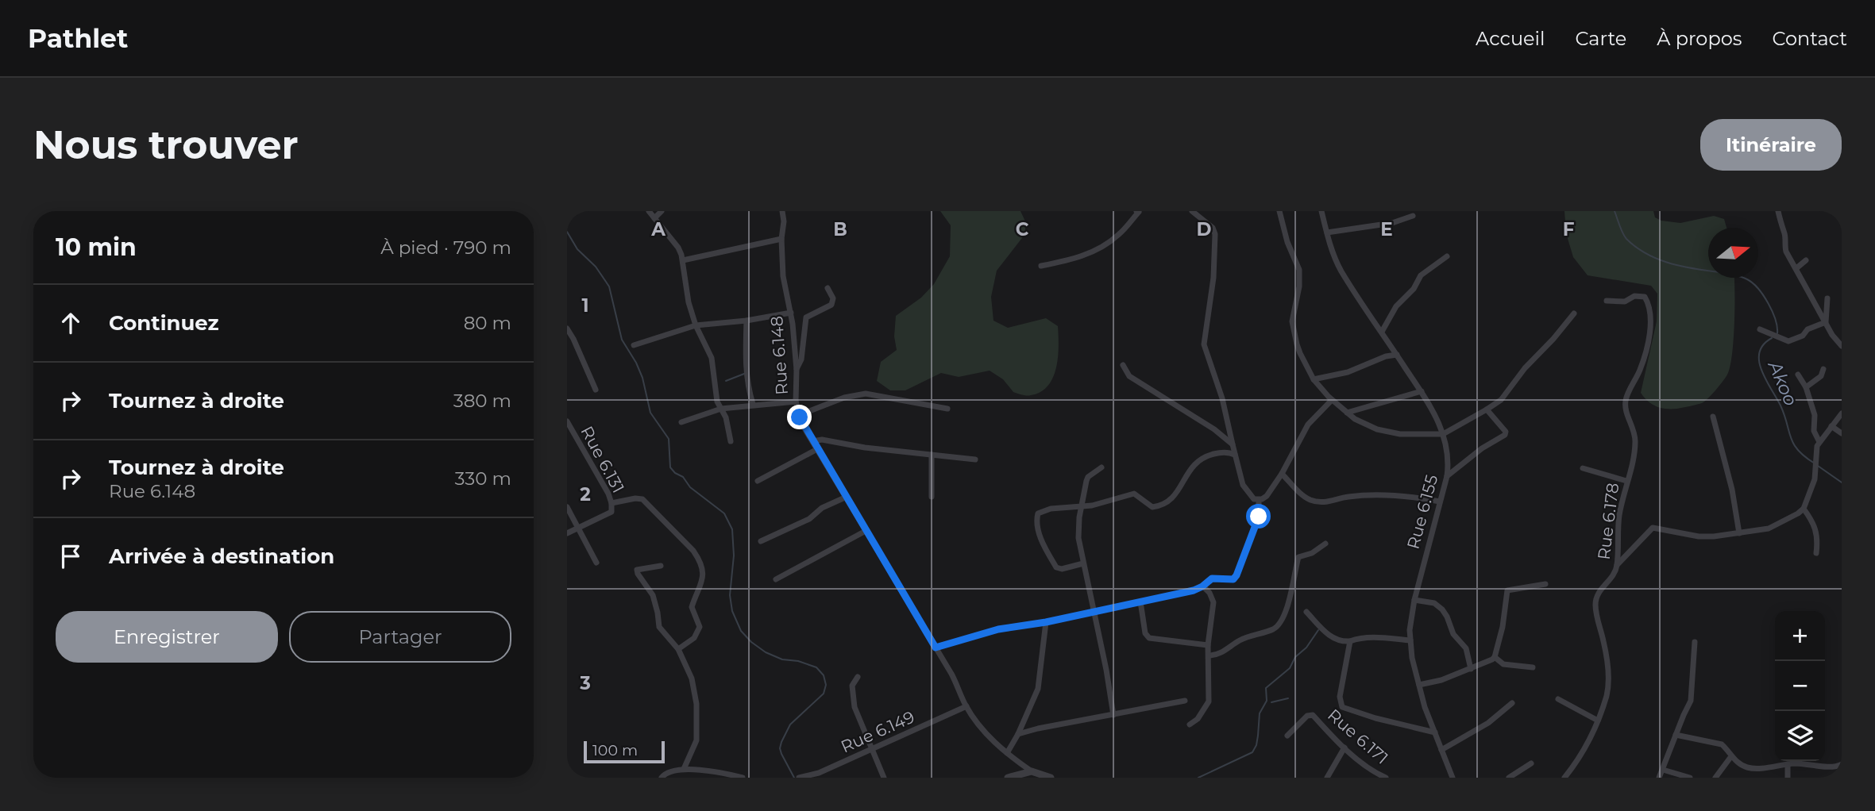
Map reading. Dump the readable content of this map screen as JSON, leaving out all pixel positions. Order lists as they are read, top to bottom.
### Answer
{
  "streets": {
    "street": [
      "Rue 6.148",
      "Rue 6.131",
      "Rue 6.155",
      "Rue 6.178",
      "Rue 6.149",
      "Rue 6.171"
    ]
  },
  "crossings": [
    ["Rue 6.148", "Rue 6.149"]
  ],
  "water": ["Akoo"],
  "scale_bar": "100 m",
  "north": "right",
  "page": {
    "header": "Pathlet",
    "nav": [
      "Accueil",
      "Carte",
      "À propos",
      "Contact"
    ],
    "buttons": [
      "Itinéraire",
      ["Enregistrer", "Partager"]
    ],
    "title": "Nous trouver",
    "heading": ["10 min", "À pied · 790 m"],
    "list": [
      ["Continuez", "80 m"],
      ["Tournez à droite", "380 m"],
      ["Tournez à droite", "Rue 6.148", "330 m"],
      "Arrivée à destination"
    ],
    "map_buttons": ["+", "−"],
    "scale": "100 m"
  },
  "grid": {
    "columns": [
      "A",
      "B",
      "C",
      "D",
      "E",
      "F"
    ],
    "rows": ["1", "2", "3"]
  }
}
